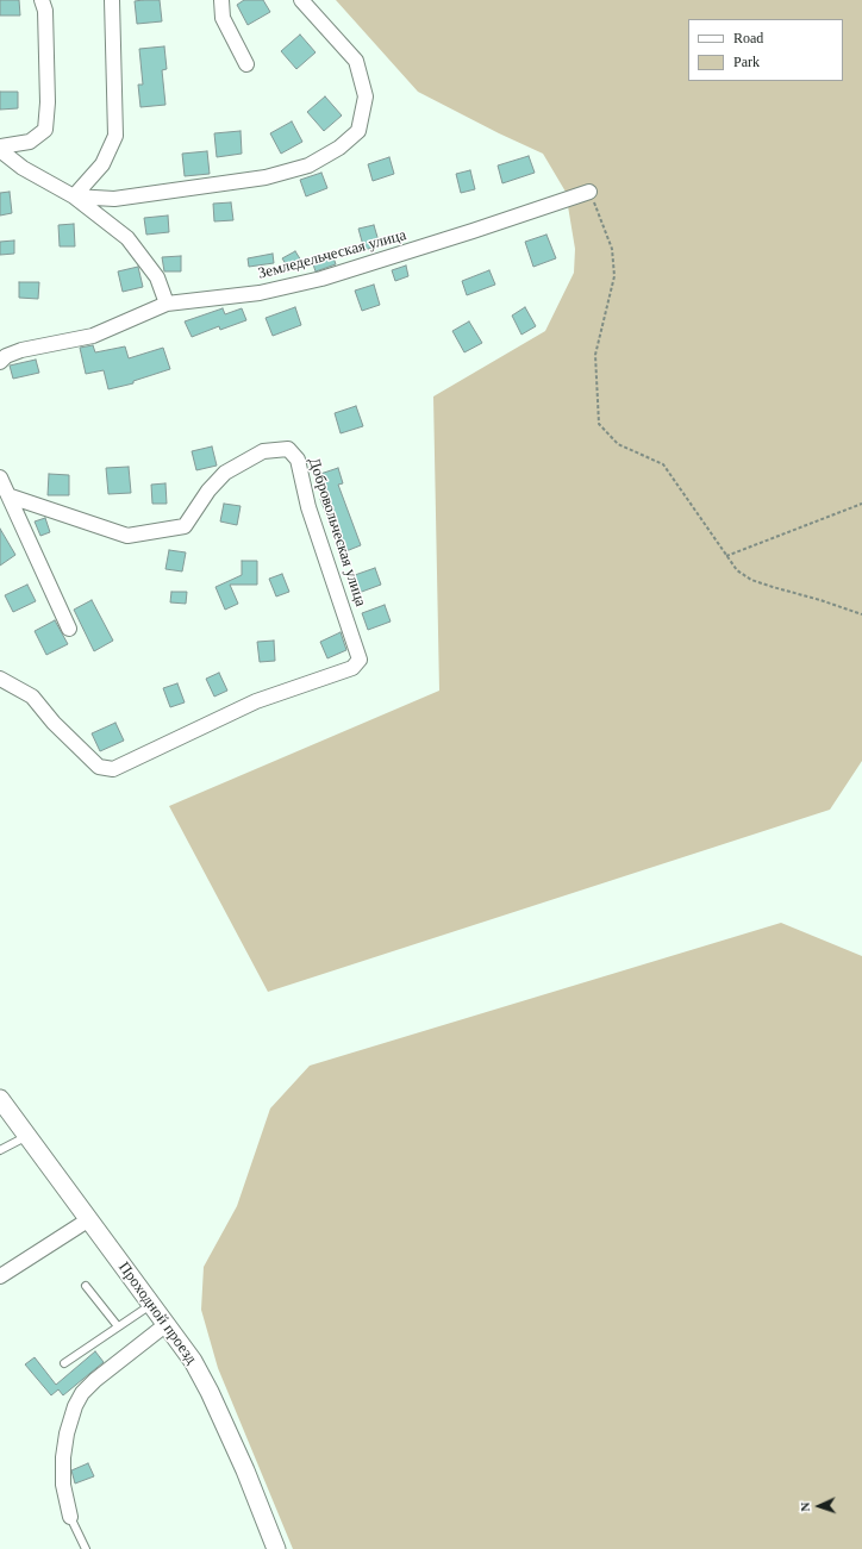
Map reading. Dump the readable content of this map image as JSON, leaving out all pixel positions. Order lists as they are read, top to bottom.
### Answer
{
  "streets": {
    "street": ["Земледельческая улица", "Добровольческая улица", "Проходной проезд"]
  },
  "legend": ["Road", "Park"],
  "north": "left"
}
